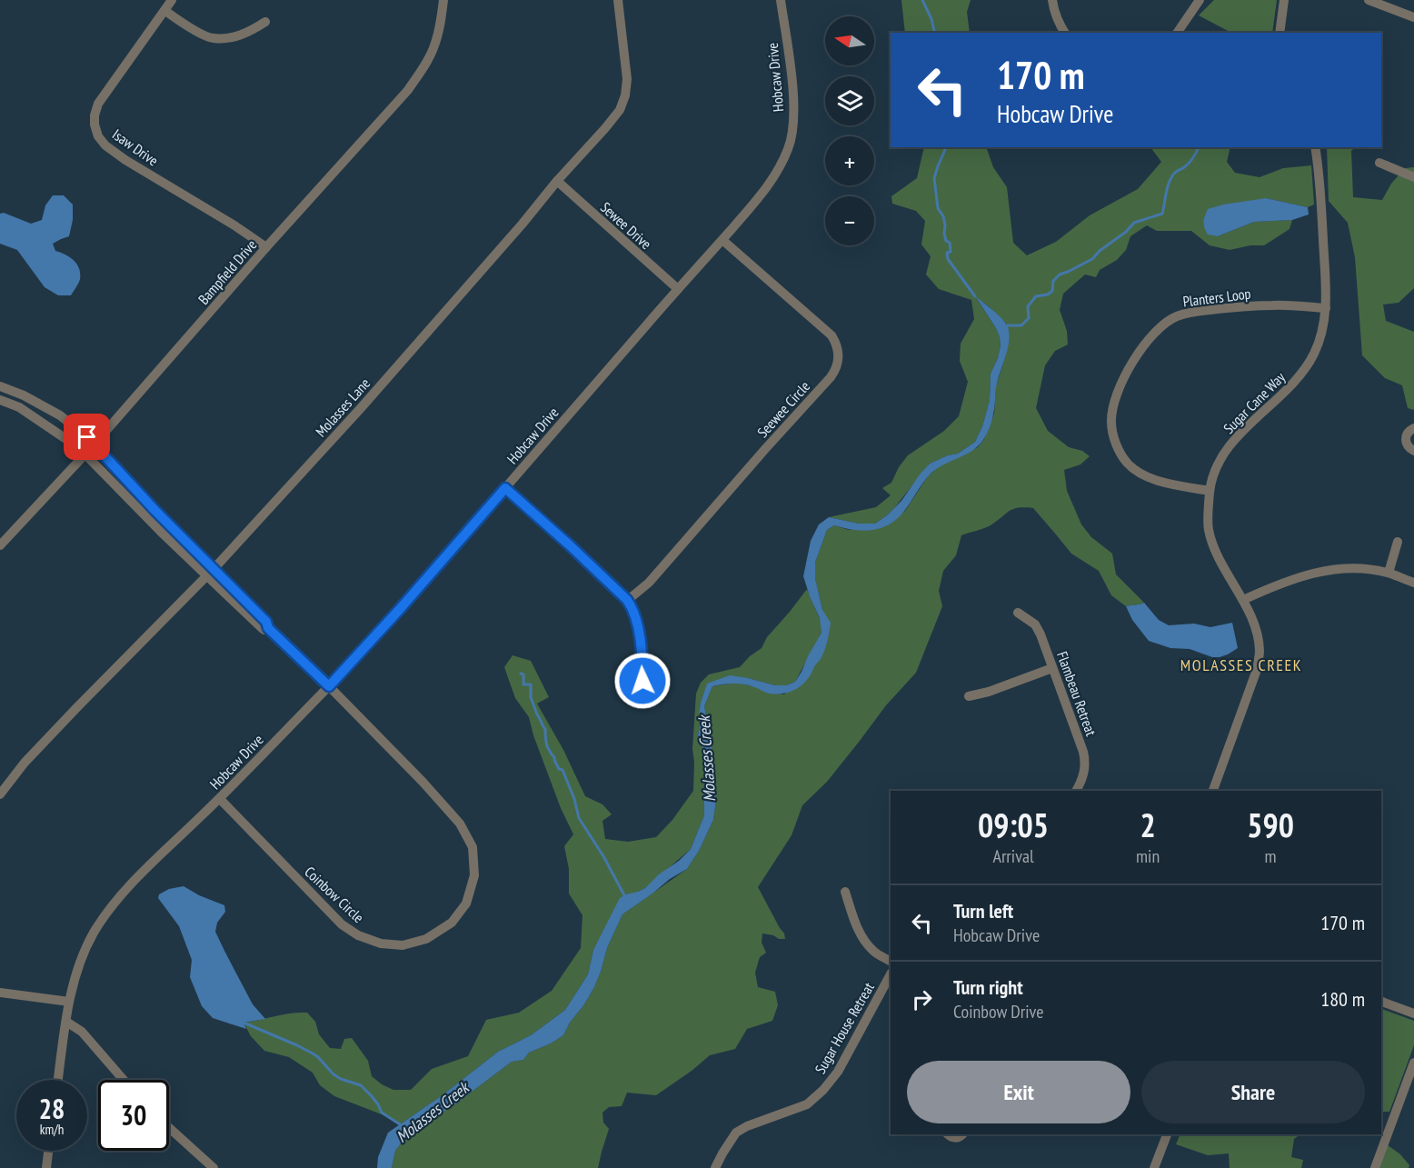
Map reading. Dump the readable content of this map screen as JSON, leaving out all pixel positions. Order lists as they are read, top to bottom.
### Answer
{
  "streets": {
    "street": [
      "Hobcaw Drive",
      "Isaw Drive",
      "Sewee Drive",
      "Bampfield Drive",
      "Planters Loop",
      "Sugar Cane Way",
      "Molasses Lane",
      "Seewee Circle",
      "Flambeau Retreat",
      "Coinbow Circle",
      "Sugar House Retreat"
    ]
  },
  "crossings": [
    ["Hobcaw Drive", "Sewee Drive"],
    ["Hobcaw Drive", "Seewee Circle"],
    ["Hobcaw Drive", "Coinbow Circle"],
    ["Isaw Drive", "Bampfield Drive"],
    ["Sewee Drive", "Molasses Lane"],
    ["Planters Loop", "Sugar Cane Way"],
    ["Molasses Lane", "Coinbow Circle"]
  ],
  "districts": ["MOLASSES CREEK"],
  "water": ["Molasses Creek"],
  "north": "left",
  "page": {
    "map_buttons": ["+", "−"],
    "turn": ["170 m", "Hobcaw Drive"],
    "eta": [
      "09:05",
      "Arrival",
      "2",
      "min",
      "590",
      "m"
    ],
    "list": [
      {
        "name": "Turn left",
        "note": "Hobcaw Drive",
        "value": "170 m"
      },
      {
        "name": "Turn right",
        "note": "Coinbow Drive",
        "value": "180 m"
      }
    ],
    "buttons": ["Exit", "Share"],
    "speed": "28 km/h",
    "limit": "30"
  }
}
